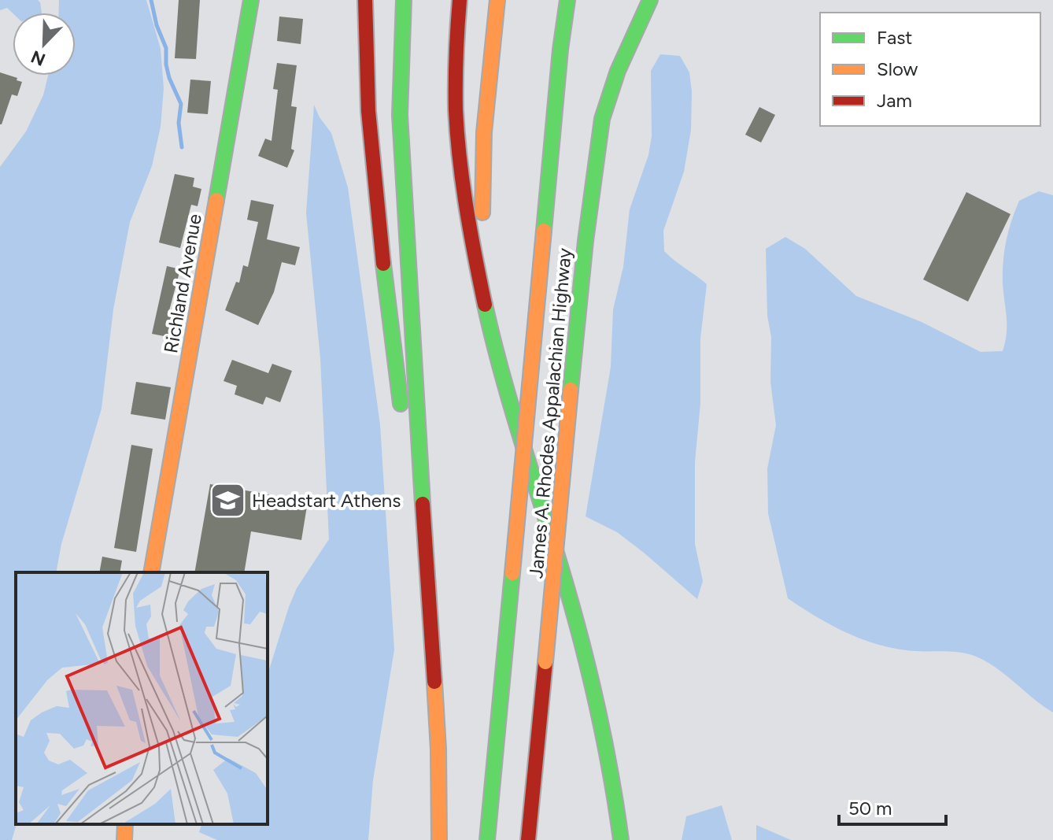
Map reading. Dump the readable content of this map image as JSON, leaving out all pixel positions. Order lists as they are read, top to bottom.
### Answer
{
  "streets": {
    "main road": ["Richland Avenue", "James A. Rhodes Appalachian Highway"]
  },
  "places": {
    "school or university": ["Headstart Athens"]
  },
  "legend": ["Fast", "Slow", "Jam"],
  "scale_bar": "50 m",
  "north": "bottom left"
}
